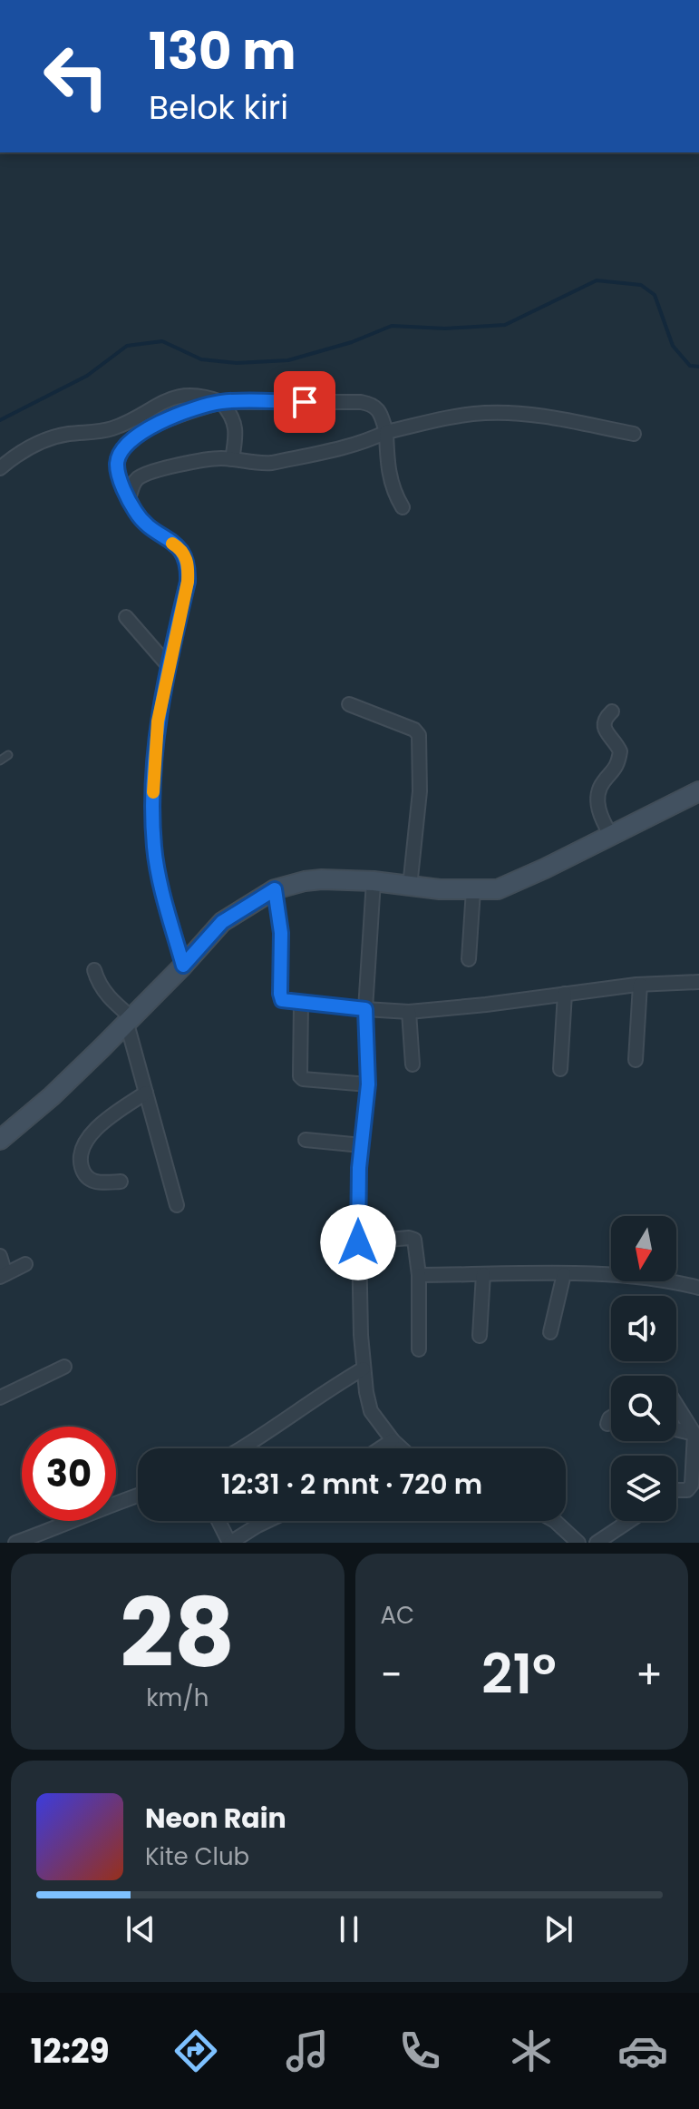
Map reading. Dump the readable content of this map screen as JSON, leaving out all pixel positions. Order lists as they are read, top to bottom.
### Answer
{
  "north": "bottom",
  "page": {
    "turn": ["130 m", "Belok kiri"],
    "limit": "30",
    "trip": "12:31 · 2 mnt · 720 m",
    "tile": [
      ["28", "km/h"],
      "AC"
    ],
    "heat": ["−", "21°", "+"],
    "song": ["Neon Rain", "Kite Club"],
    "tabs": "12:29"
  }
}
